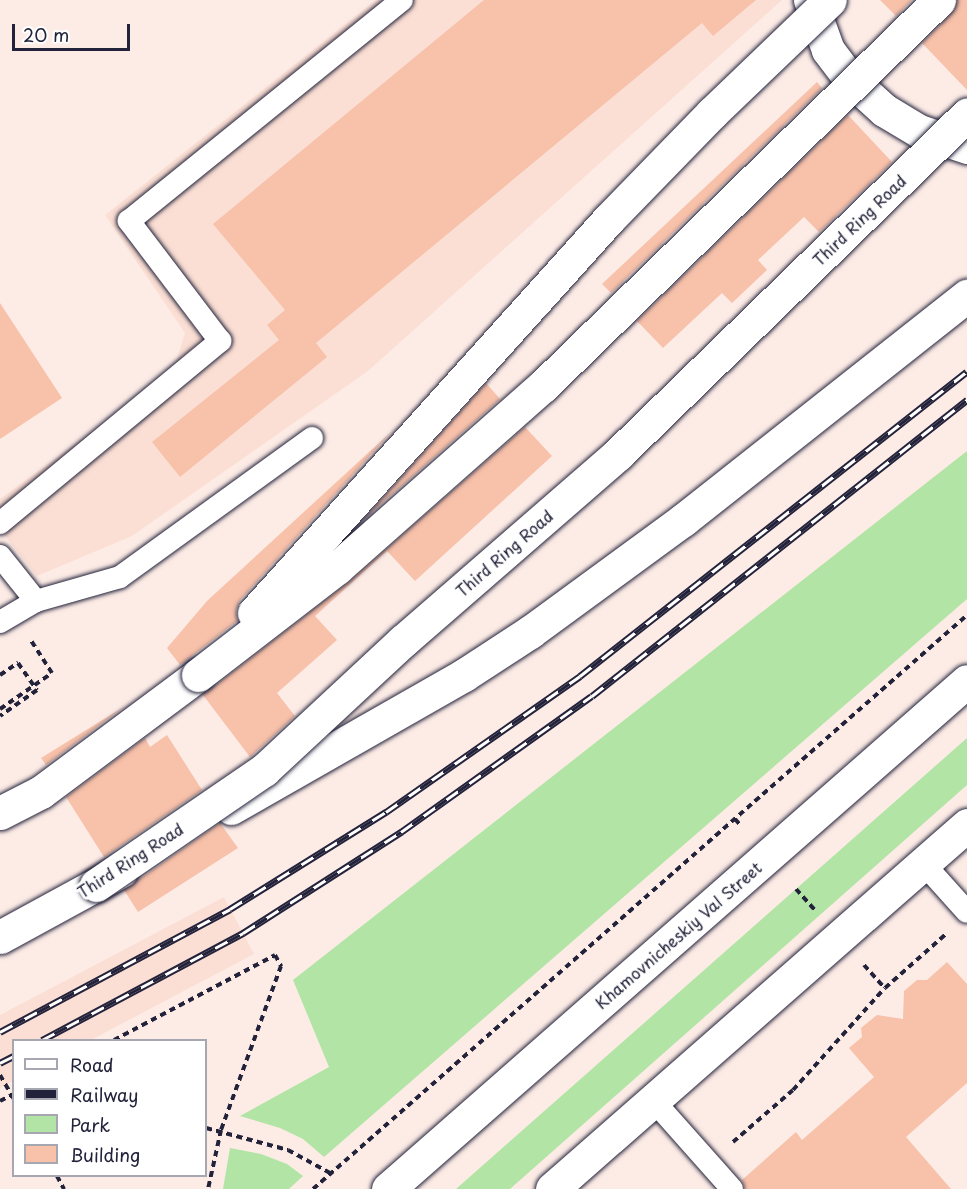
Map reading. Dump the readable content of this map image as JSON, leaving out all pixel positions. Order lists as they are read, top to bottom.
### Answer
{
  "streets": {
    "main road": ["Third Ring Road", "Khamovnicheskiy Val Street"]
  },
  "legend": [
    "Road",
    "Railway",
    "Park",
    "Building"
  ],
  "scale_bar": "20 m"
}
